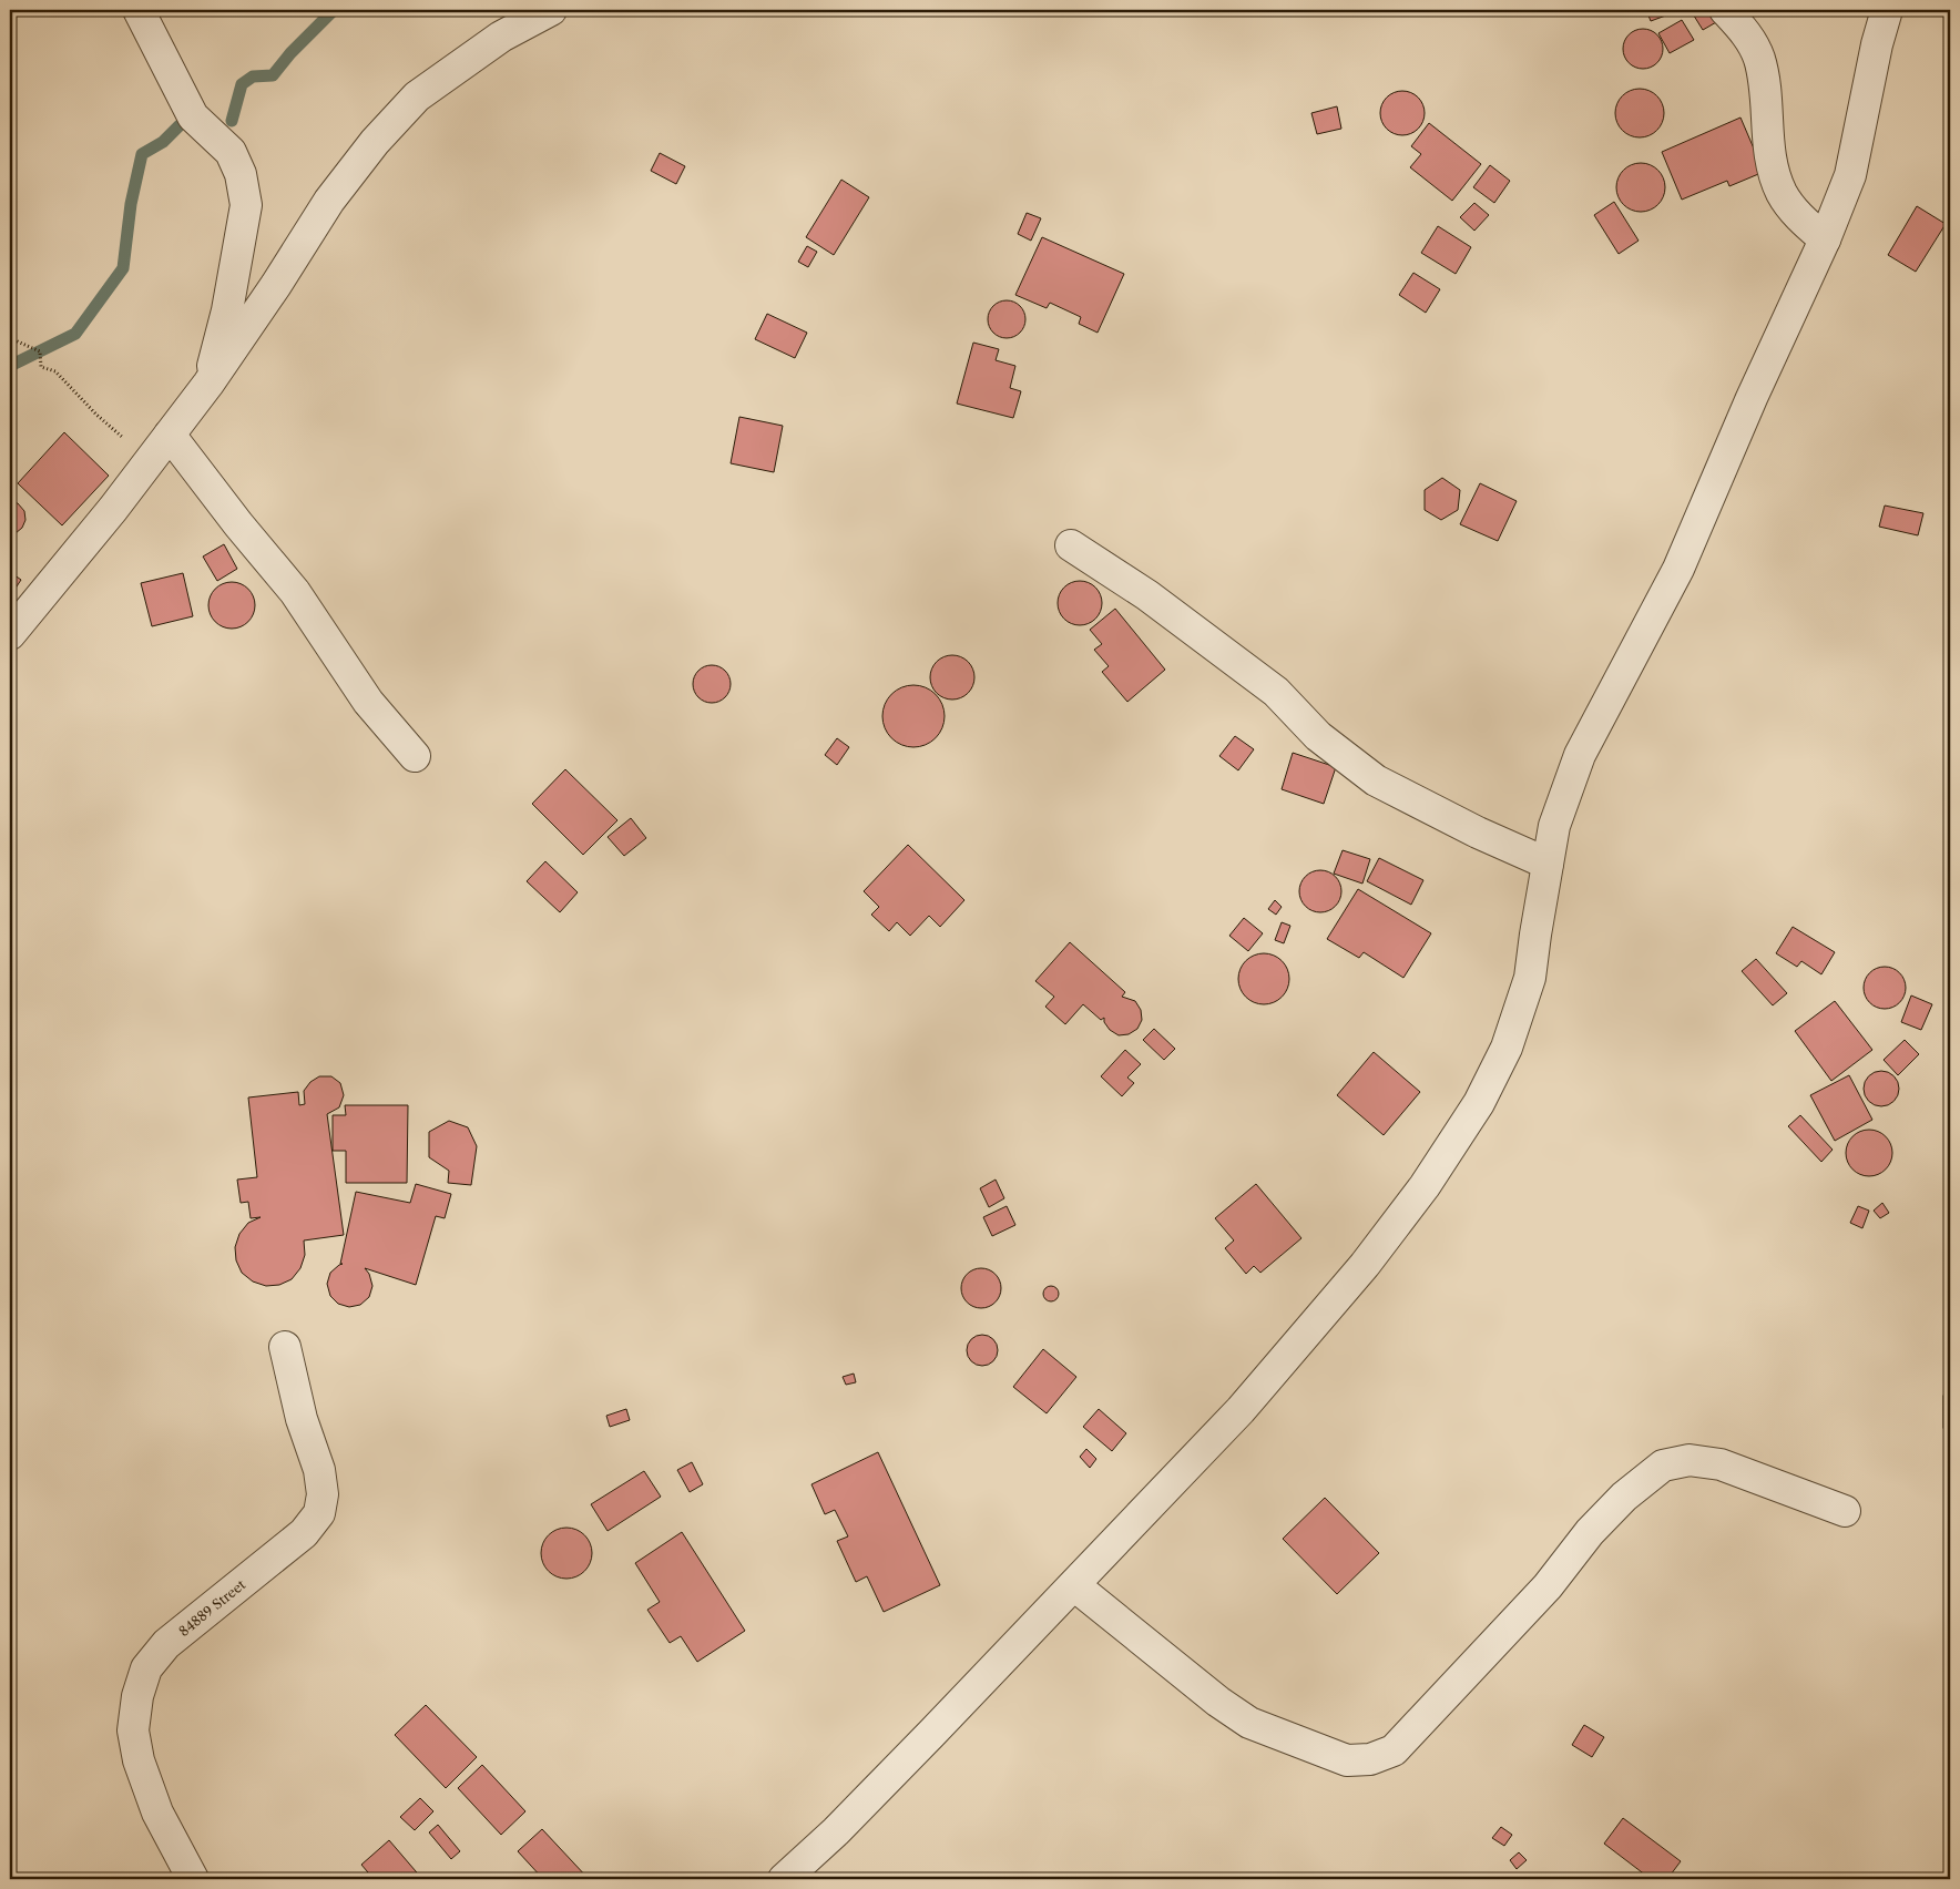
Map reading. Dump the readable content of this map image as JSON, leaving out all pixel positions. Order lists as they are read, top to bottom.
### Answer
{
  "streets": {
    "street": ["84889 Street"]
  }
}
